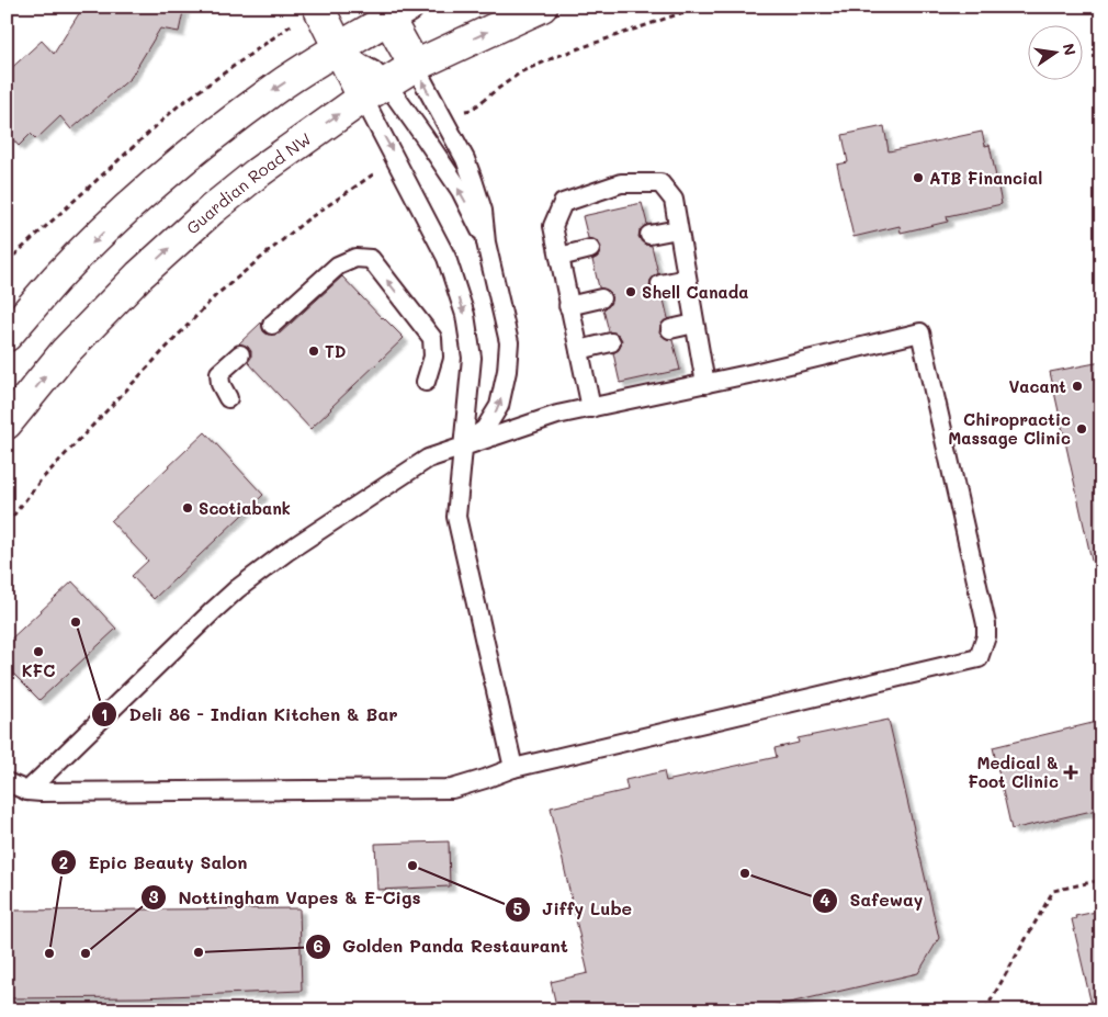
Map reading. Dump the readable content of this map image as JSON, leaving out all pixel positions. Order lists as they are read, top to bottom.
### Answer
{
  "streets": {
    "main road": ["Guardian Road NW"]
  },
  "places": {
    "other": [
      "ATB Financial",
      "Shell Canada",
      "TD",
      "Vacant",
      "Chiropractic Massage Clinic",
      "Scotiabank",
      "Deli 86 - Indian Kitchen & Bar",
      "KFC",
      "Jiffy Lube",
      "Safeway",
      "Golden Panda Restaurant",
      "Epic Beauty Salon",
      "Nottingham Vapes & E-Cigs"
    ],
    "health": ["Medical & Foot Clinic"]
  },
  "north": "right"
}
